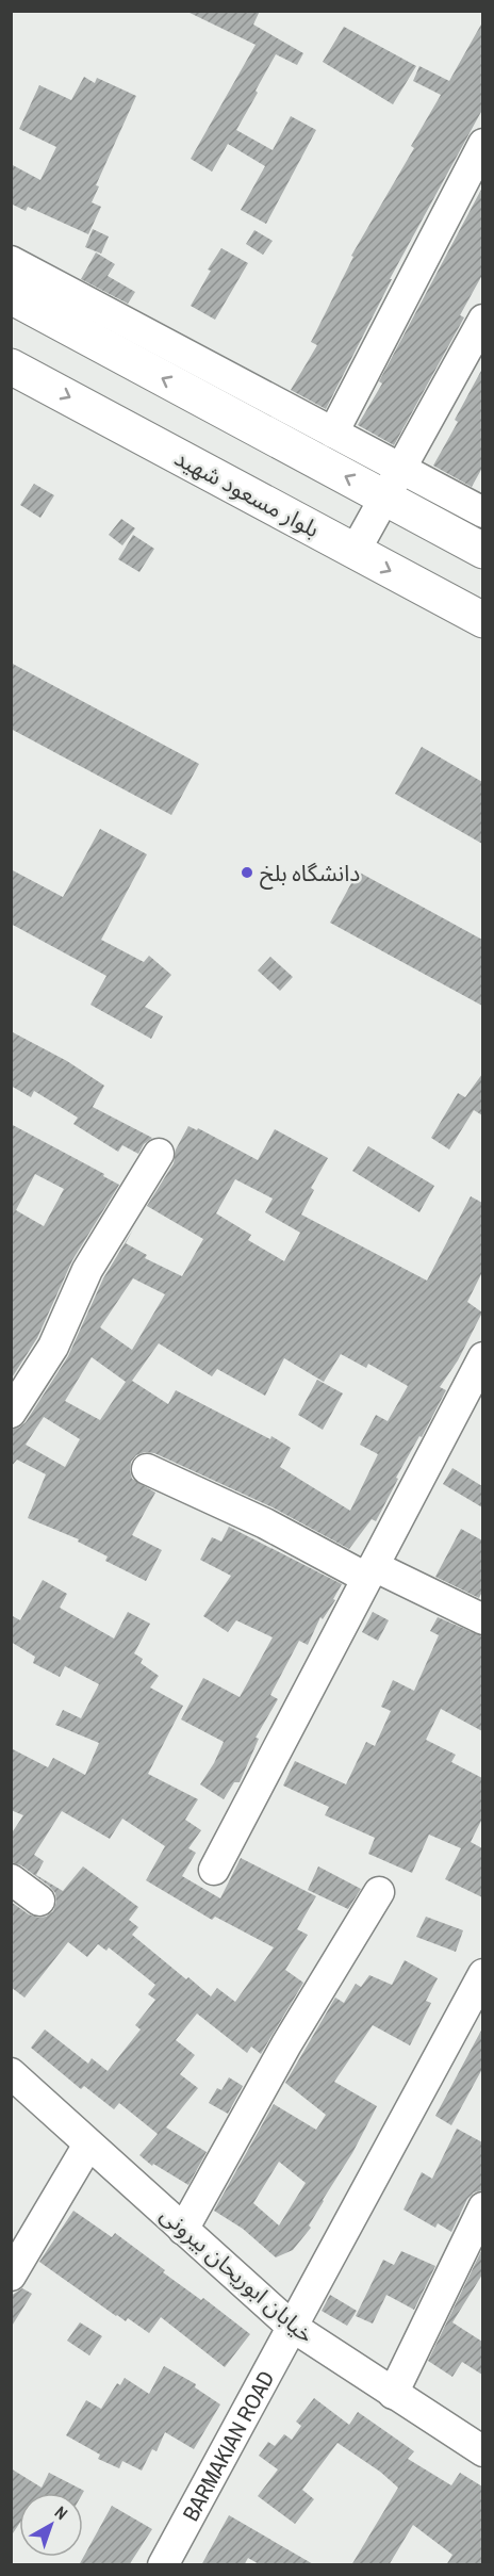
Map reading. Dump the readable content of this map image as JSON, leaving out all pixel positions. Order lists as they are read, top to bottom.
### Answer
{
  "streets": {
    "main road": ["بلوار مسعود شهید"],
    "street": ["خیابان ابوریحان بیرونی", "BARMAKIAN ROAD"]
  },
  "crossings": [
    ["خیابان ابوریحان بیرونی", "BARMAKIAN ROAD"]
  ],
  "places": ["دانشگاه بلخ"],
  "north": "top right"
}
